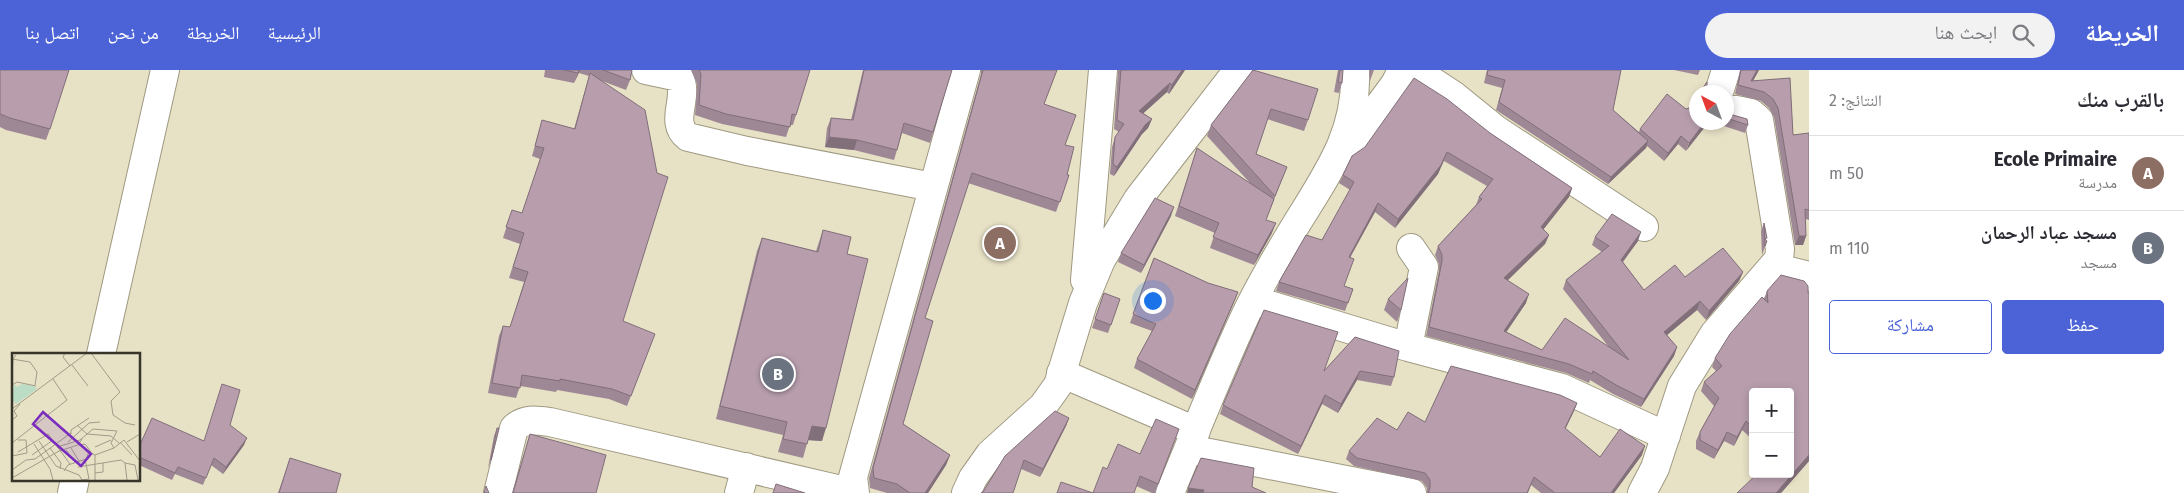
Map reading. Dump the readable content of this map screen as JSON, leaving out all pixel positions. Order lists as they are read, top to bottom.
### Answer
{
  "north": "top left",
  "page": {
    "header": "الخريطة",
    "search": "ابحث هنا",
    "nav": [
      "الرئيسية",
      "الخريطة",
      "من نحن",
      "اتصل بنا"
    ],
    "heading": ["بالقرب منك", "النتائج: 2"],
    "list": [
      {
        "mark": "A",
        "name": "Ecole Primaire",
        "note": "مدرسة",
        "value": "50 m"
      },
      {
        "mark": "B",
        "name": "مسجد عباد الرحمان",
        "note": "مسجد",
        "value": "110 m"
      }
    ],
    "pins": ["A", "B"],
    "buttons": ["حفظ", "مشاركة"],
    "map_buttons": ["+", "−"]
  }
}
